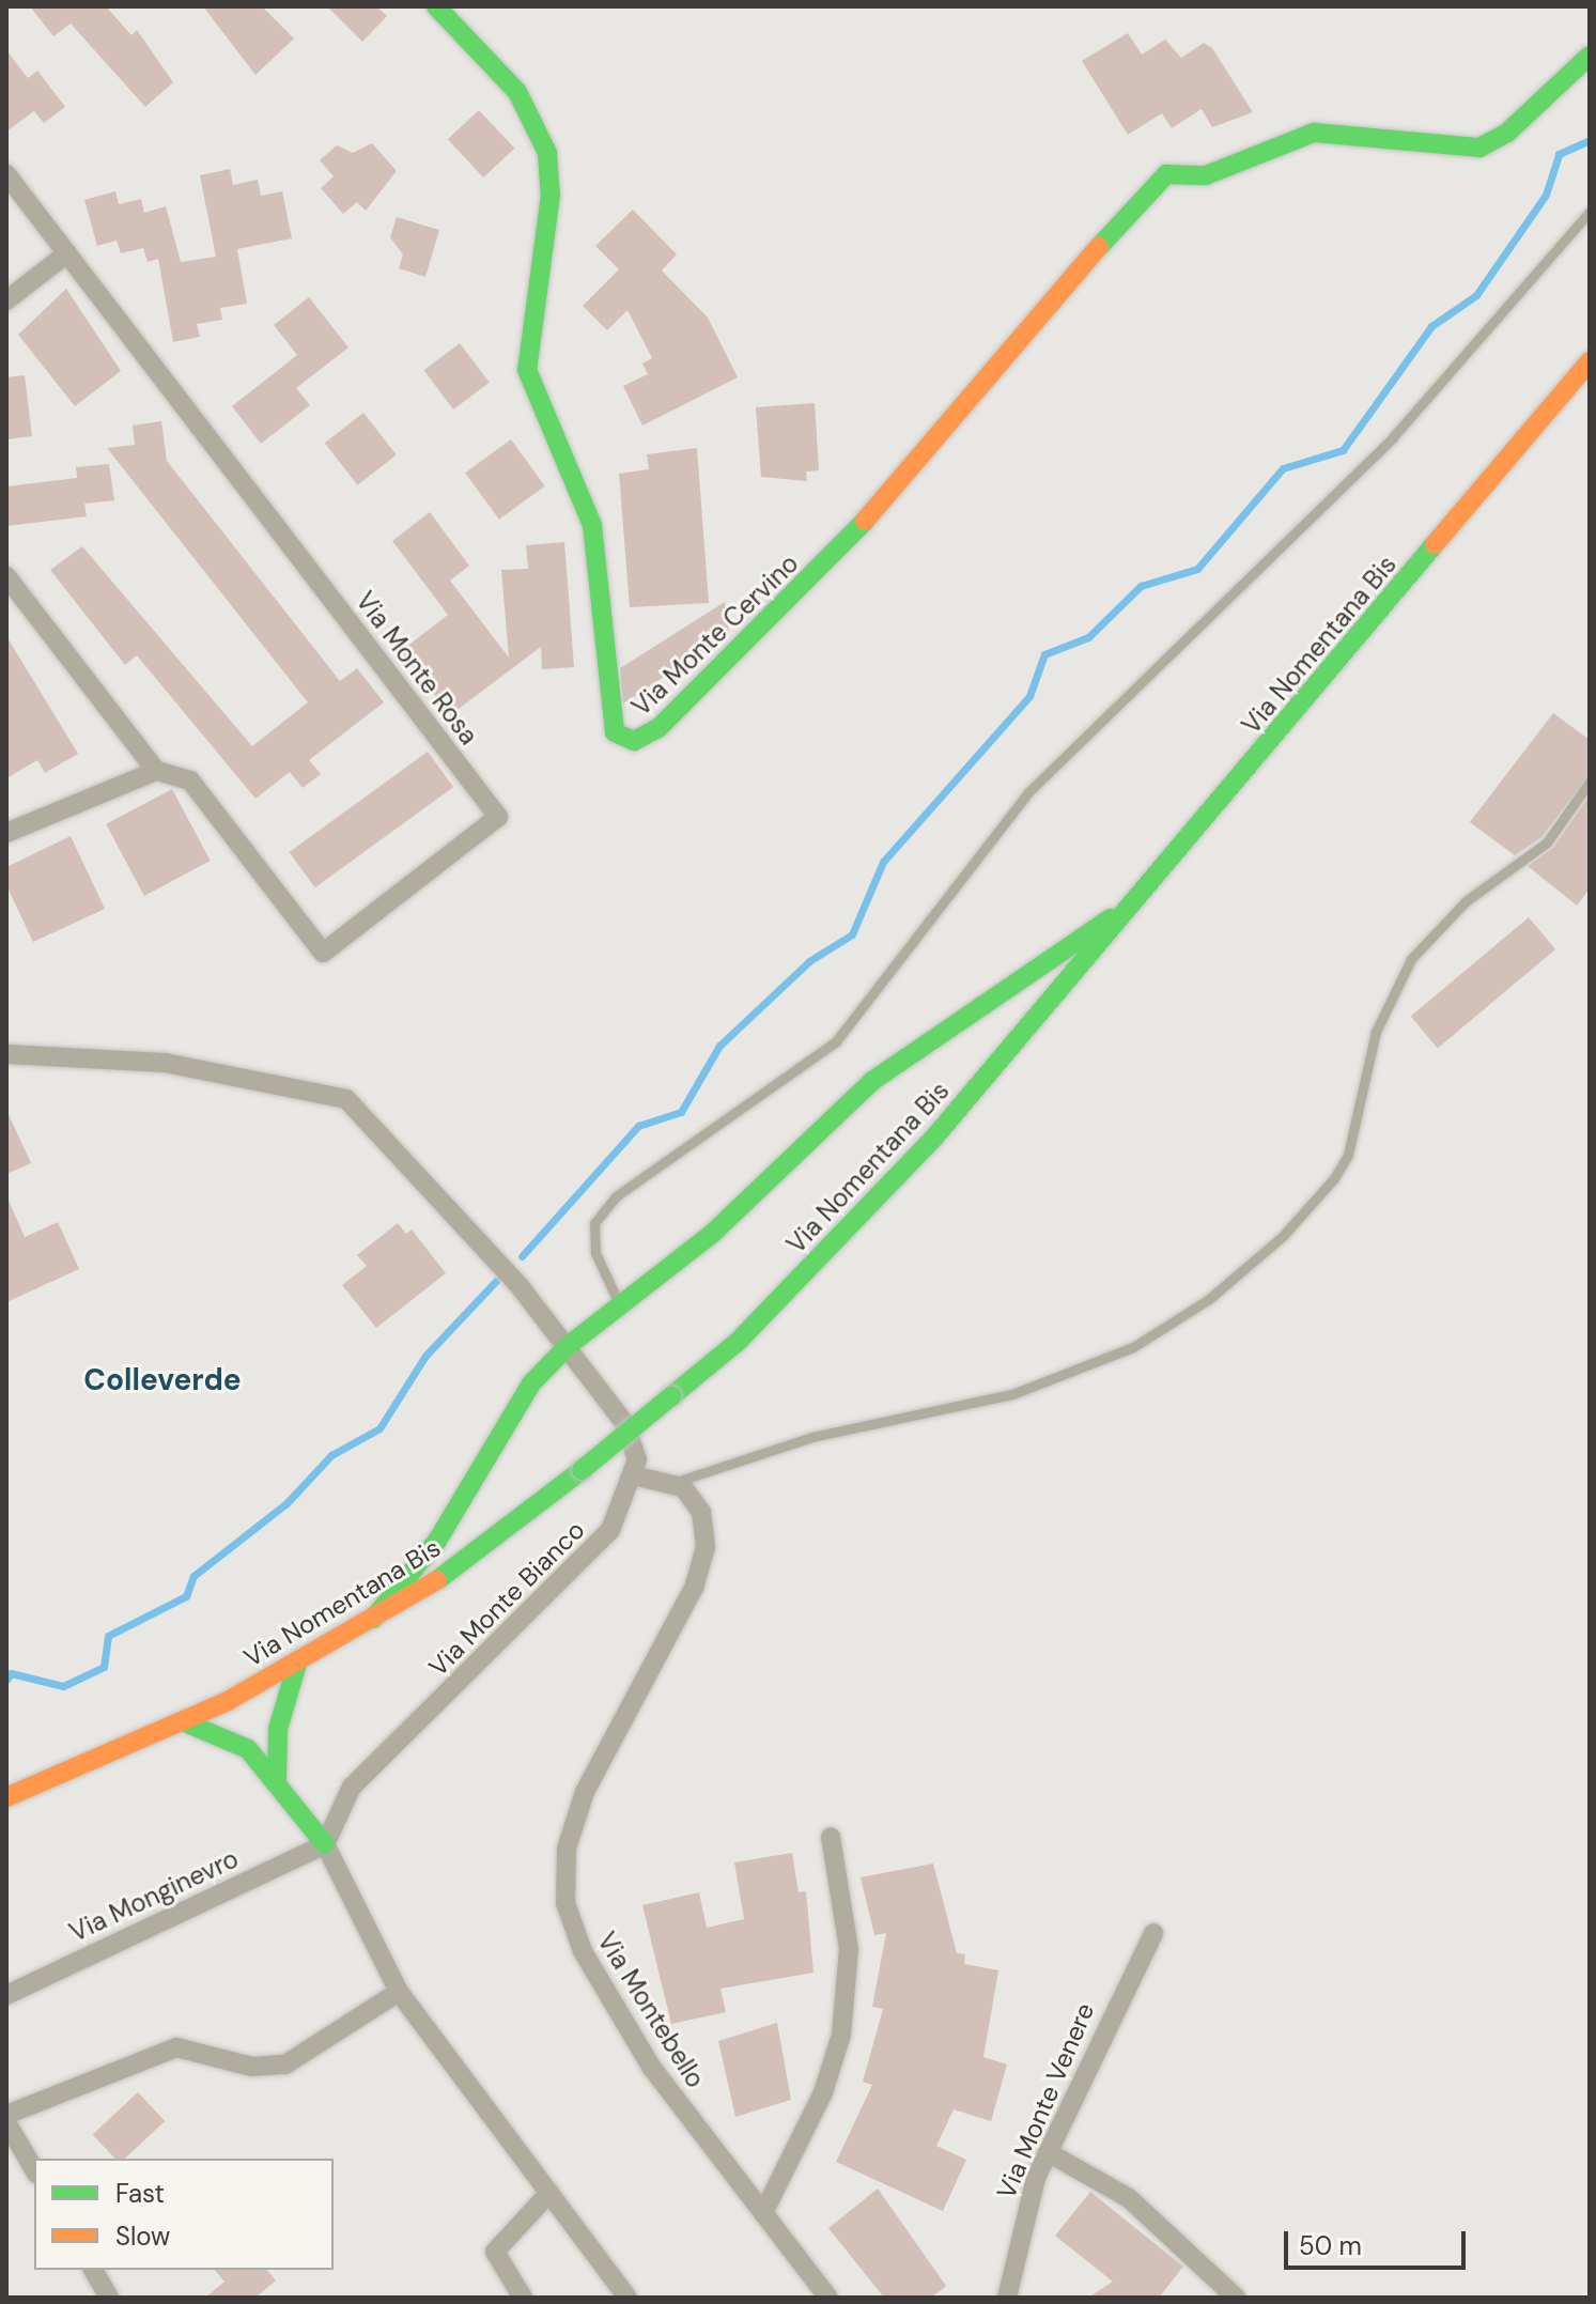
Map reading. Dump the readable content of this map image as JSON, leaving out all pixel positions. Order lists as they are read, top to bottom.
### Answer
{
  "streets": {
    "main road": ["Via Monte Cervino", "Via Nomentana Bis"],
    "street": [
      "Via Monte Rosa",
      "Via Monte Bianco",
      "Via Monginevro",
      "Via Montebello",
      "Via Monte Venere"
    ]
  },
  "crossings": [
    ["Via Monte Bianco", "Via Monginevro"]
  ],
  "districts": ["Colleverde"],
  "legend": ["Fast", "Slow"],
  "scale_bar": "50 m"
}
